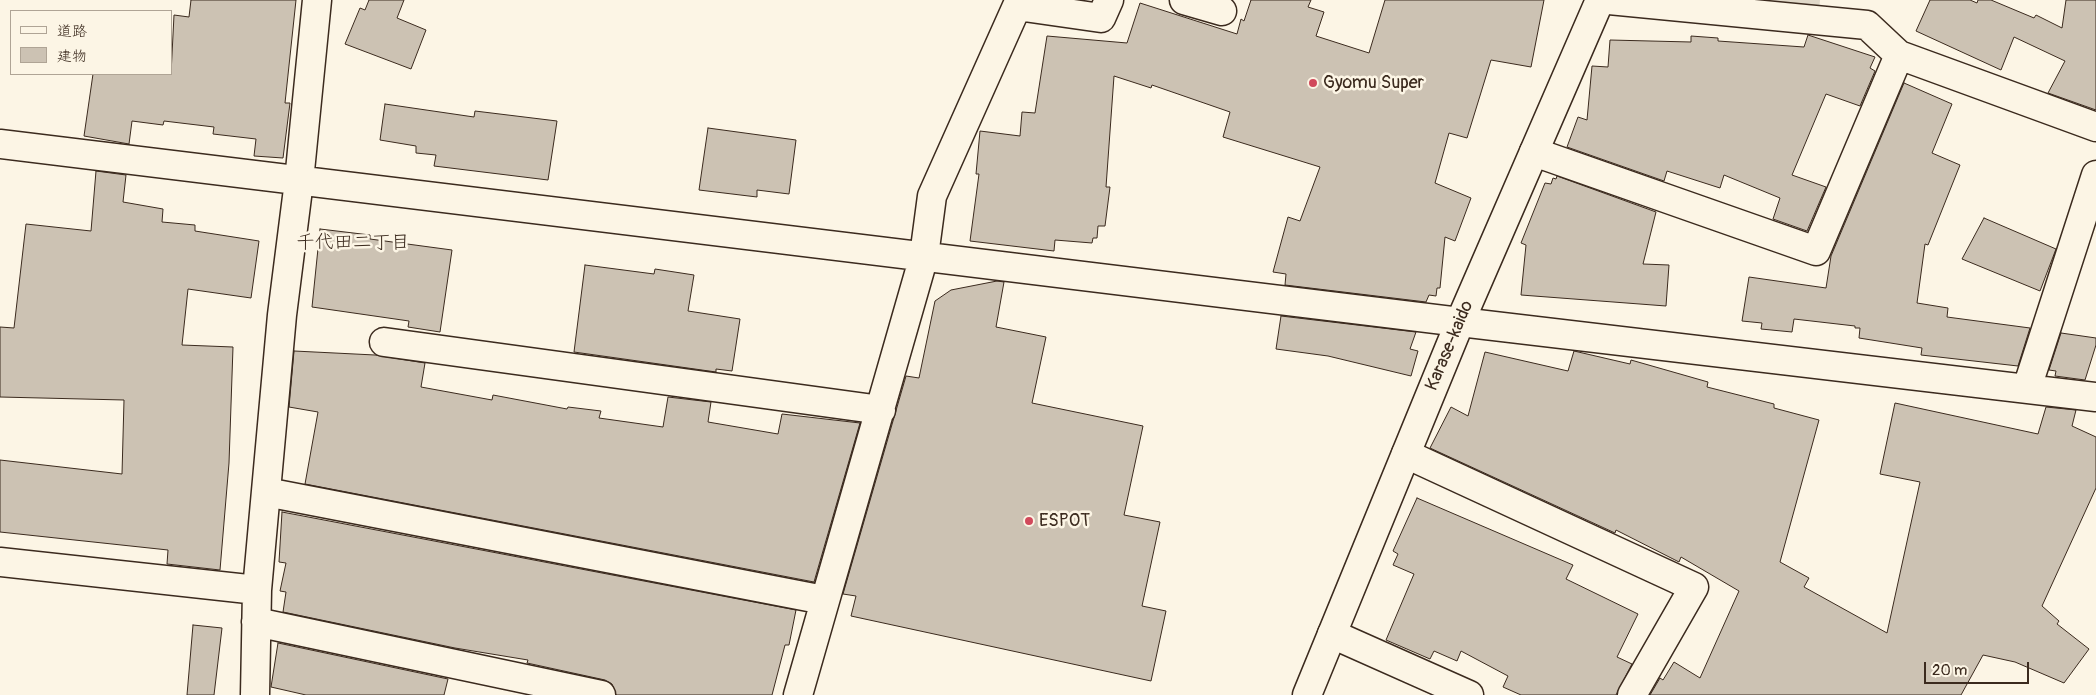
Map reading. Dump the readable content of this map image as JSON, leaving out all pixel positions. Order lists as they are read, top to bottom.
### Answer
{
  "streets": {
    "street": ["Karase-kaido"]
  },
  "districts": ["千代田二丁目"],
  "places": ["Gyomu Super", "ESPOT"],
  "legend": ["道路", "建物"],
  "scale_bar": "20 m"
}
